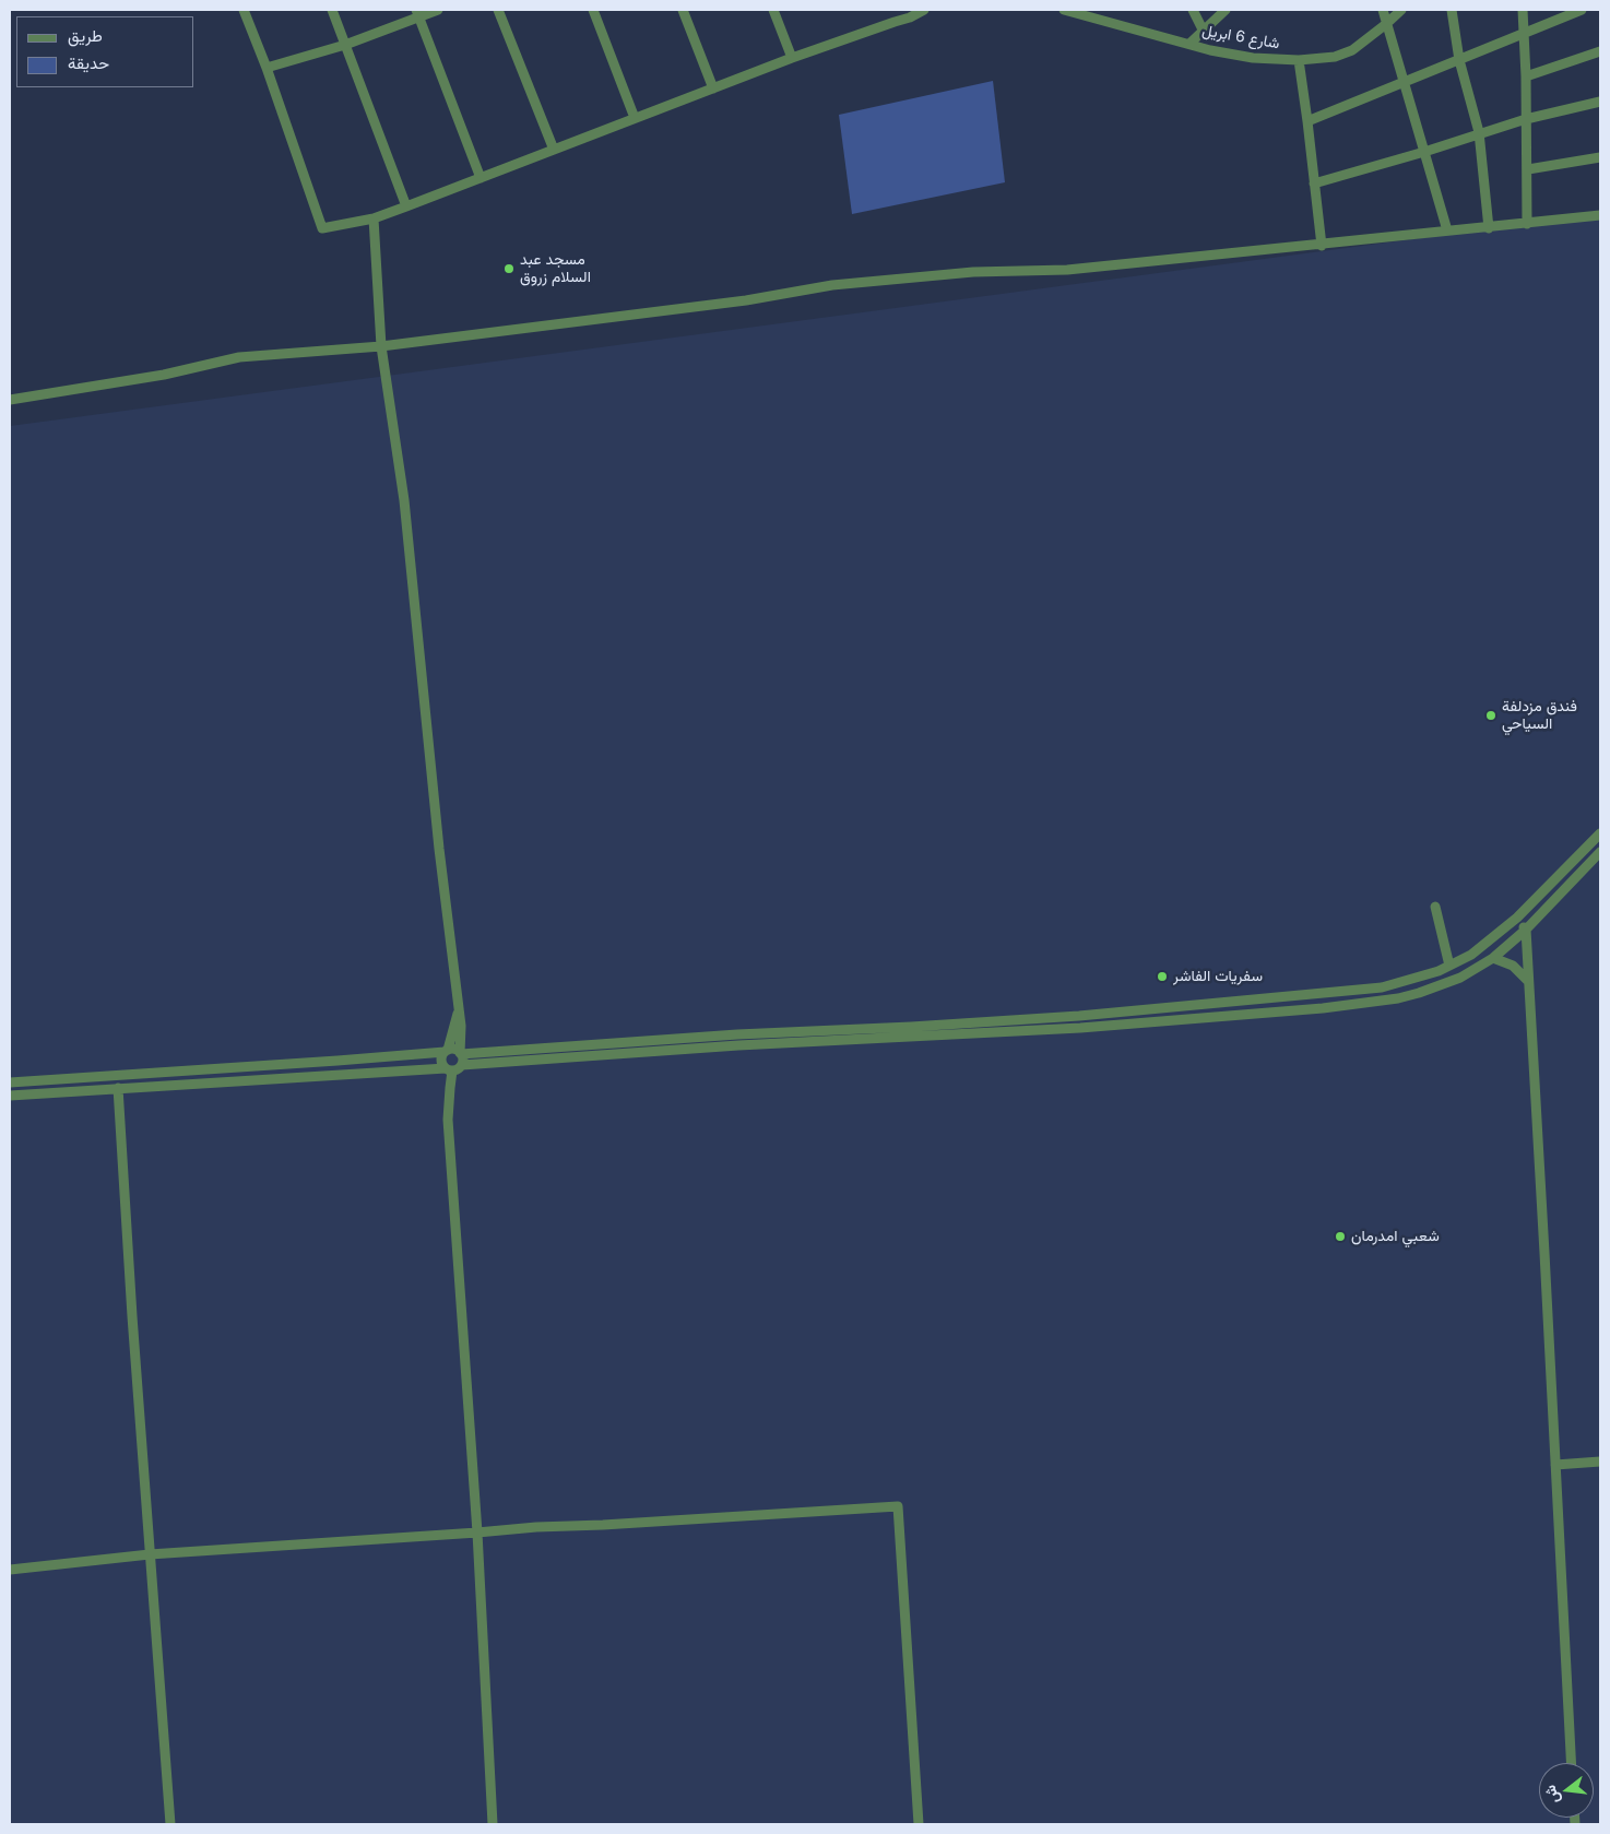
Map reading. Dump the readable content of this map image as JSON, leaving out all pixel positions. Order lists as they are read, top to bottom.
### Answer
{
  "streets": {
    "street": ["شارع 6 ابريل"]
  },
  "places": [
    "مسجد عبد السلام زروق",
    "فندق مزدلفة السياحي",
    "سفريات الفاشر",
    "شعبي امدرمان"
  ],
  "legend": ["طريق", "حديقة"],
  "north": "left"
}
